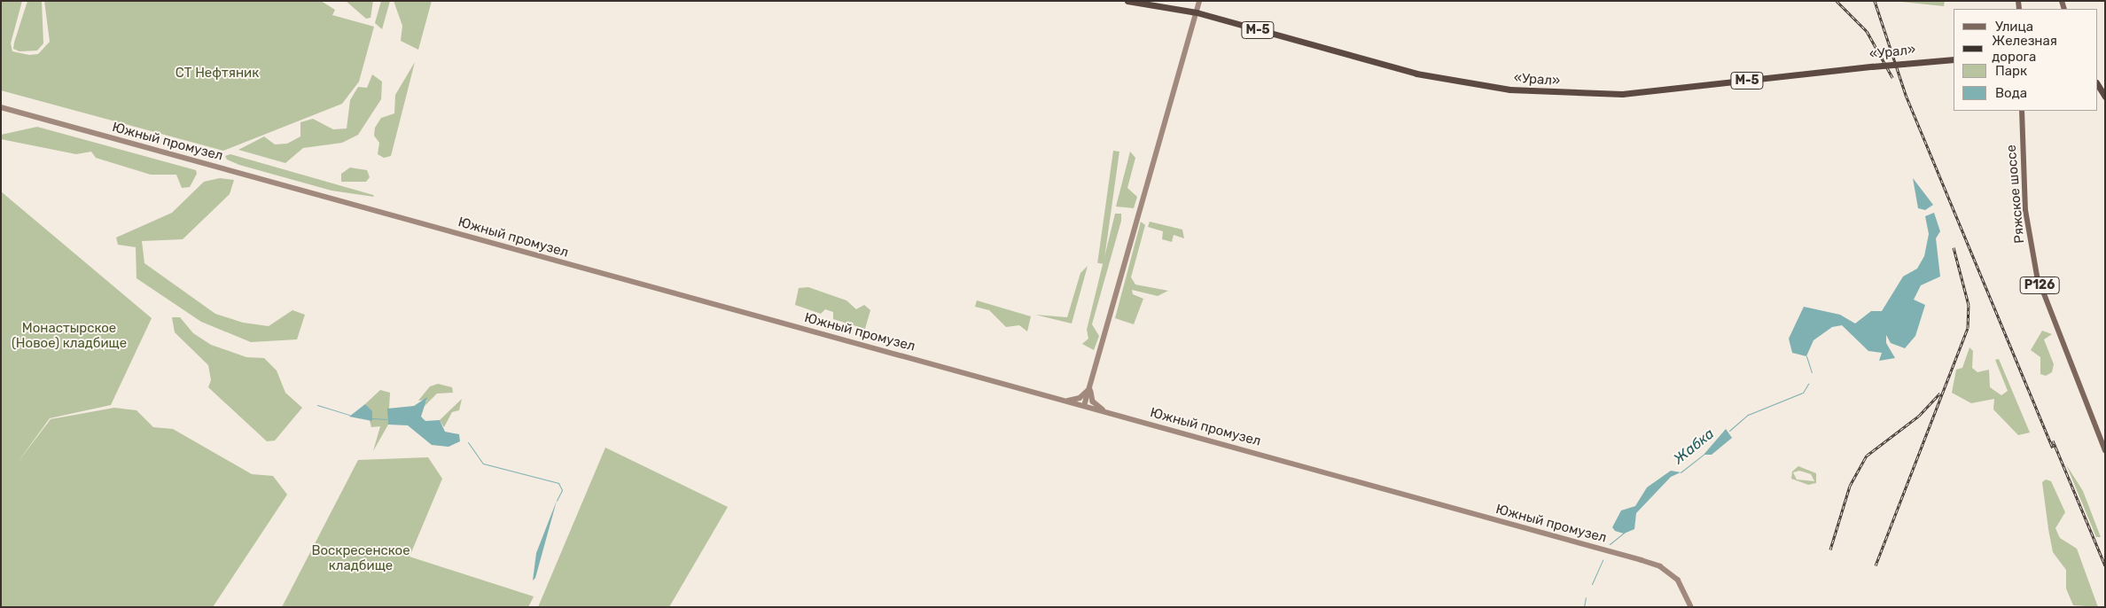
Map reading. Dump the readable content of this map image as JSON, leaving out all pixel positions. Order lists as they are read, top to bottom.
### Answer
{
  "streets": {
    "highway": ["М-5", "«Урал»"],
    "main road": ["Южный промузел", "Ряжское шоссе", "Р126"]
  },
  "water": ["Жабка"],
  "parks": ["СТ Нефтяник", "Монастырское (Новое) кладбище", "Воскресенское кладбище"],
  "legend": [
    "Улица",
    "Железная дорога",
    "Парк",
    "Вода"
  ]
}
